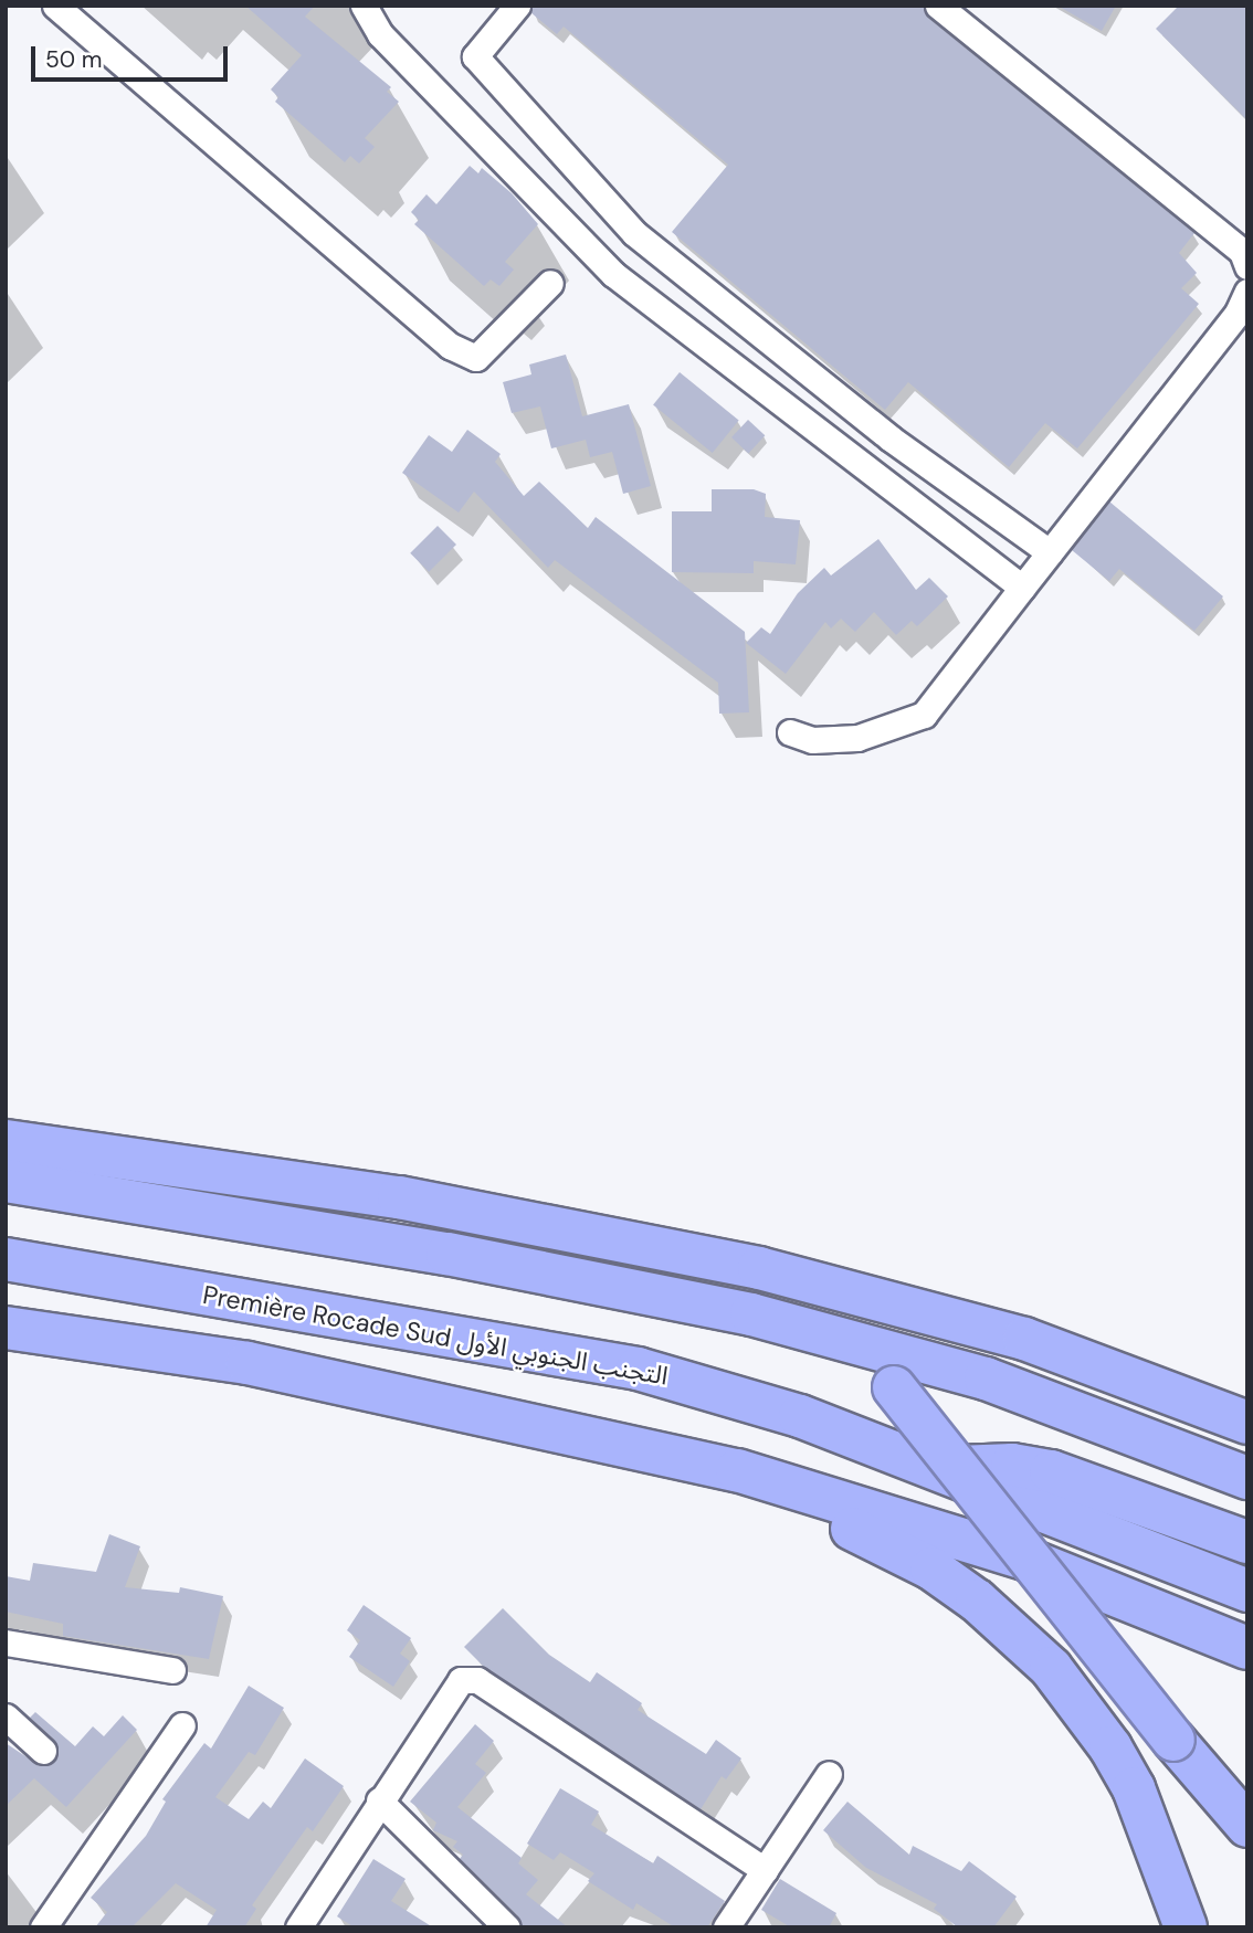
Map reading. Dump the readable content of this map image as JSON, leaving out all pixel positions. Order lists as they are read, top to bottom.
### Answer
{
  "streets": {
    "highway": ["Première Rocade Sud التجنب الجنوبي الأول"]
  },
  "scale_bar": "50 m"
}
